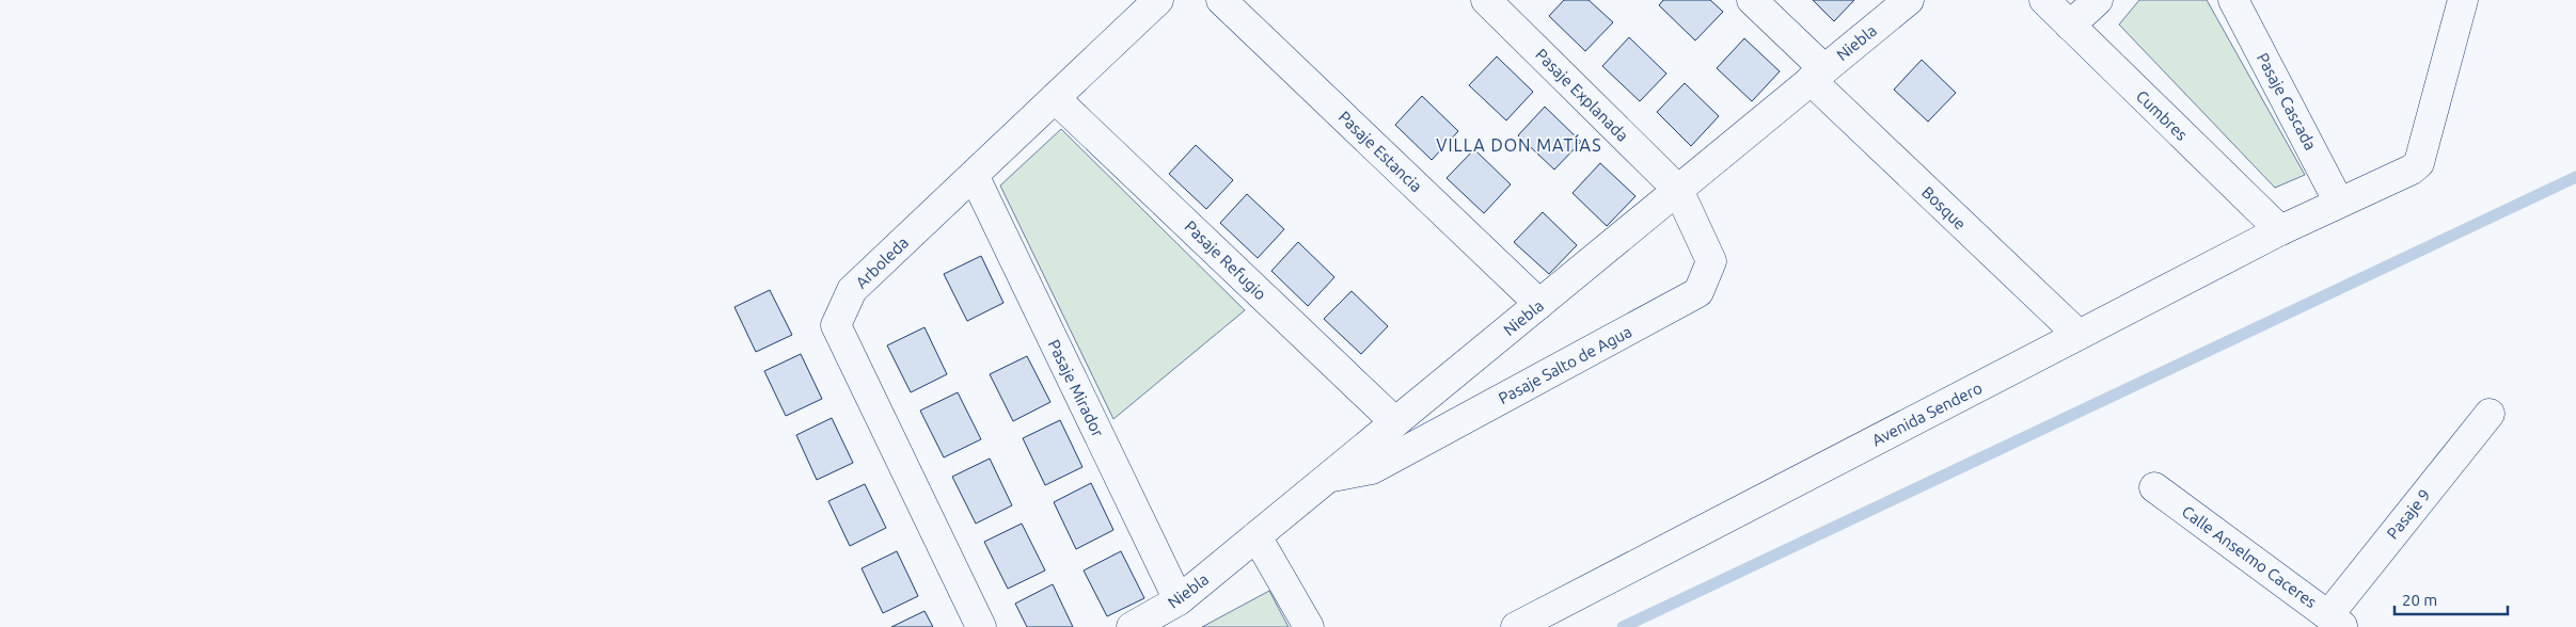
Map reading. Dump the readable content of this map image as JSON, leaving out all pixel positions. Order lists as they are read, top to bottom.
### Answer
{
  "streets": {
    "street": [
      "Niebla",
      "Pasaje Explanada",
      "Pasaje Cascada",
      "Cumbres",
      "Pasaje Estancia",
      "Bosque",
      "Pasaje Refugio",
      "Arboleda",
      "Pasaje Salto de Agua",
      "Pasaje Mirador",
      "Avenida Sendero",
      "Pasaje 9",
      "Calle Anselmo Caceres"
    ]
  },
  "crossings": [
    ["Niebla", "Pasaje Explanada"],
    ["Niebla", "Pasaje Estancia"],
    ["Niebla", "Bosque"],
    ["Niebla", "Pasaje Refugio"],
    ["Niebla", "Pasaje Salto de Agua"],
    ["Niebla", "Pasaje Mirador"],
    ["Pasaje Explanada", "Pasaje Salto de Agua"],
    ["Pasaje Cascada", "Avenida Sendero"],
    ["Cumbres", "Avenida Sendero"],
    ["Bosque", "Avenida Sendero"],
    ["Pasaje Refugio", "Arboleda"],
    ["Arboleda", "Pasaje Mirador"],
    ["Pasaje 9", "Calle Anselmo Caceres"]
  ],
  "districts": ["VILLA DON MATÍAS"],
  "scale_bar": "20 m"
}
